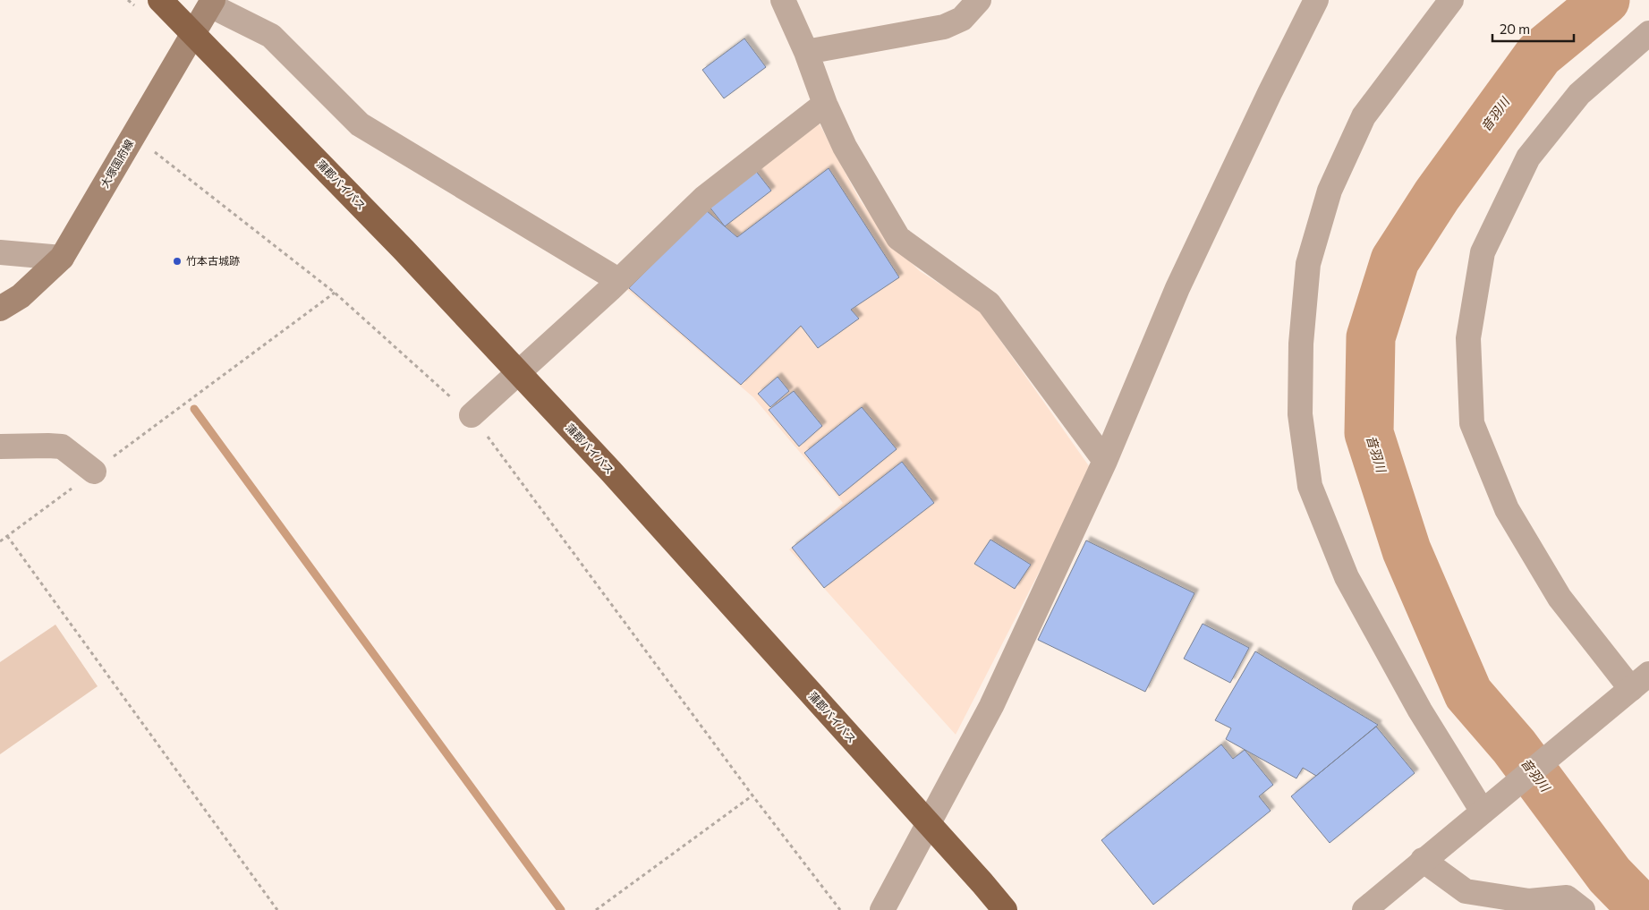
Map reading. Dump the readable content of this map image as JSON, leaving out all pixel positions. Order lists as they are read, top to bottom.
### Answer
{
  "streets": {
    "highway": ["蒲郡バイパス"],
    "main road": ["大塚国府線"]
  },
  "water": ["音羽川"],
  "places": ["竹本古城跡"],
  "scale_bar": "20 m"
}
